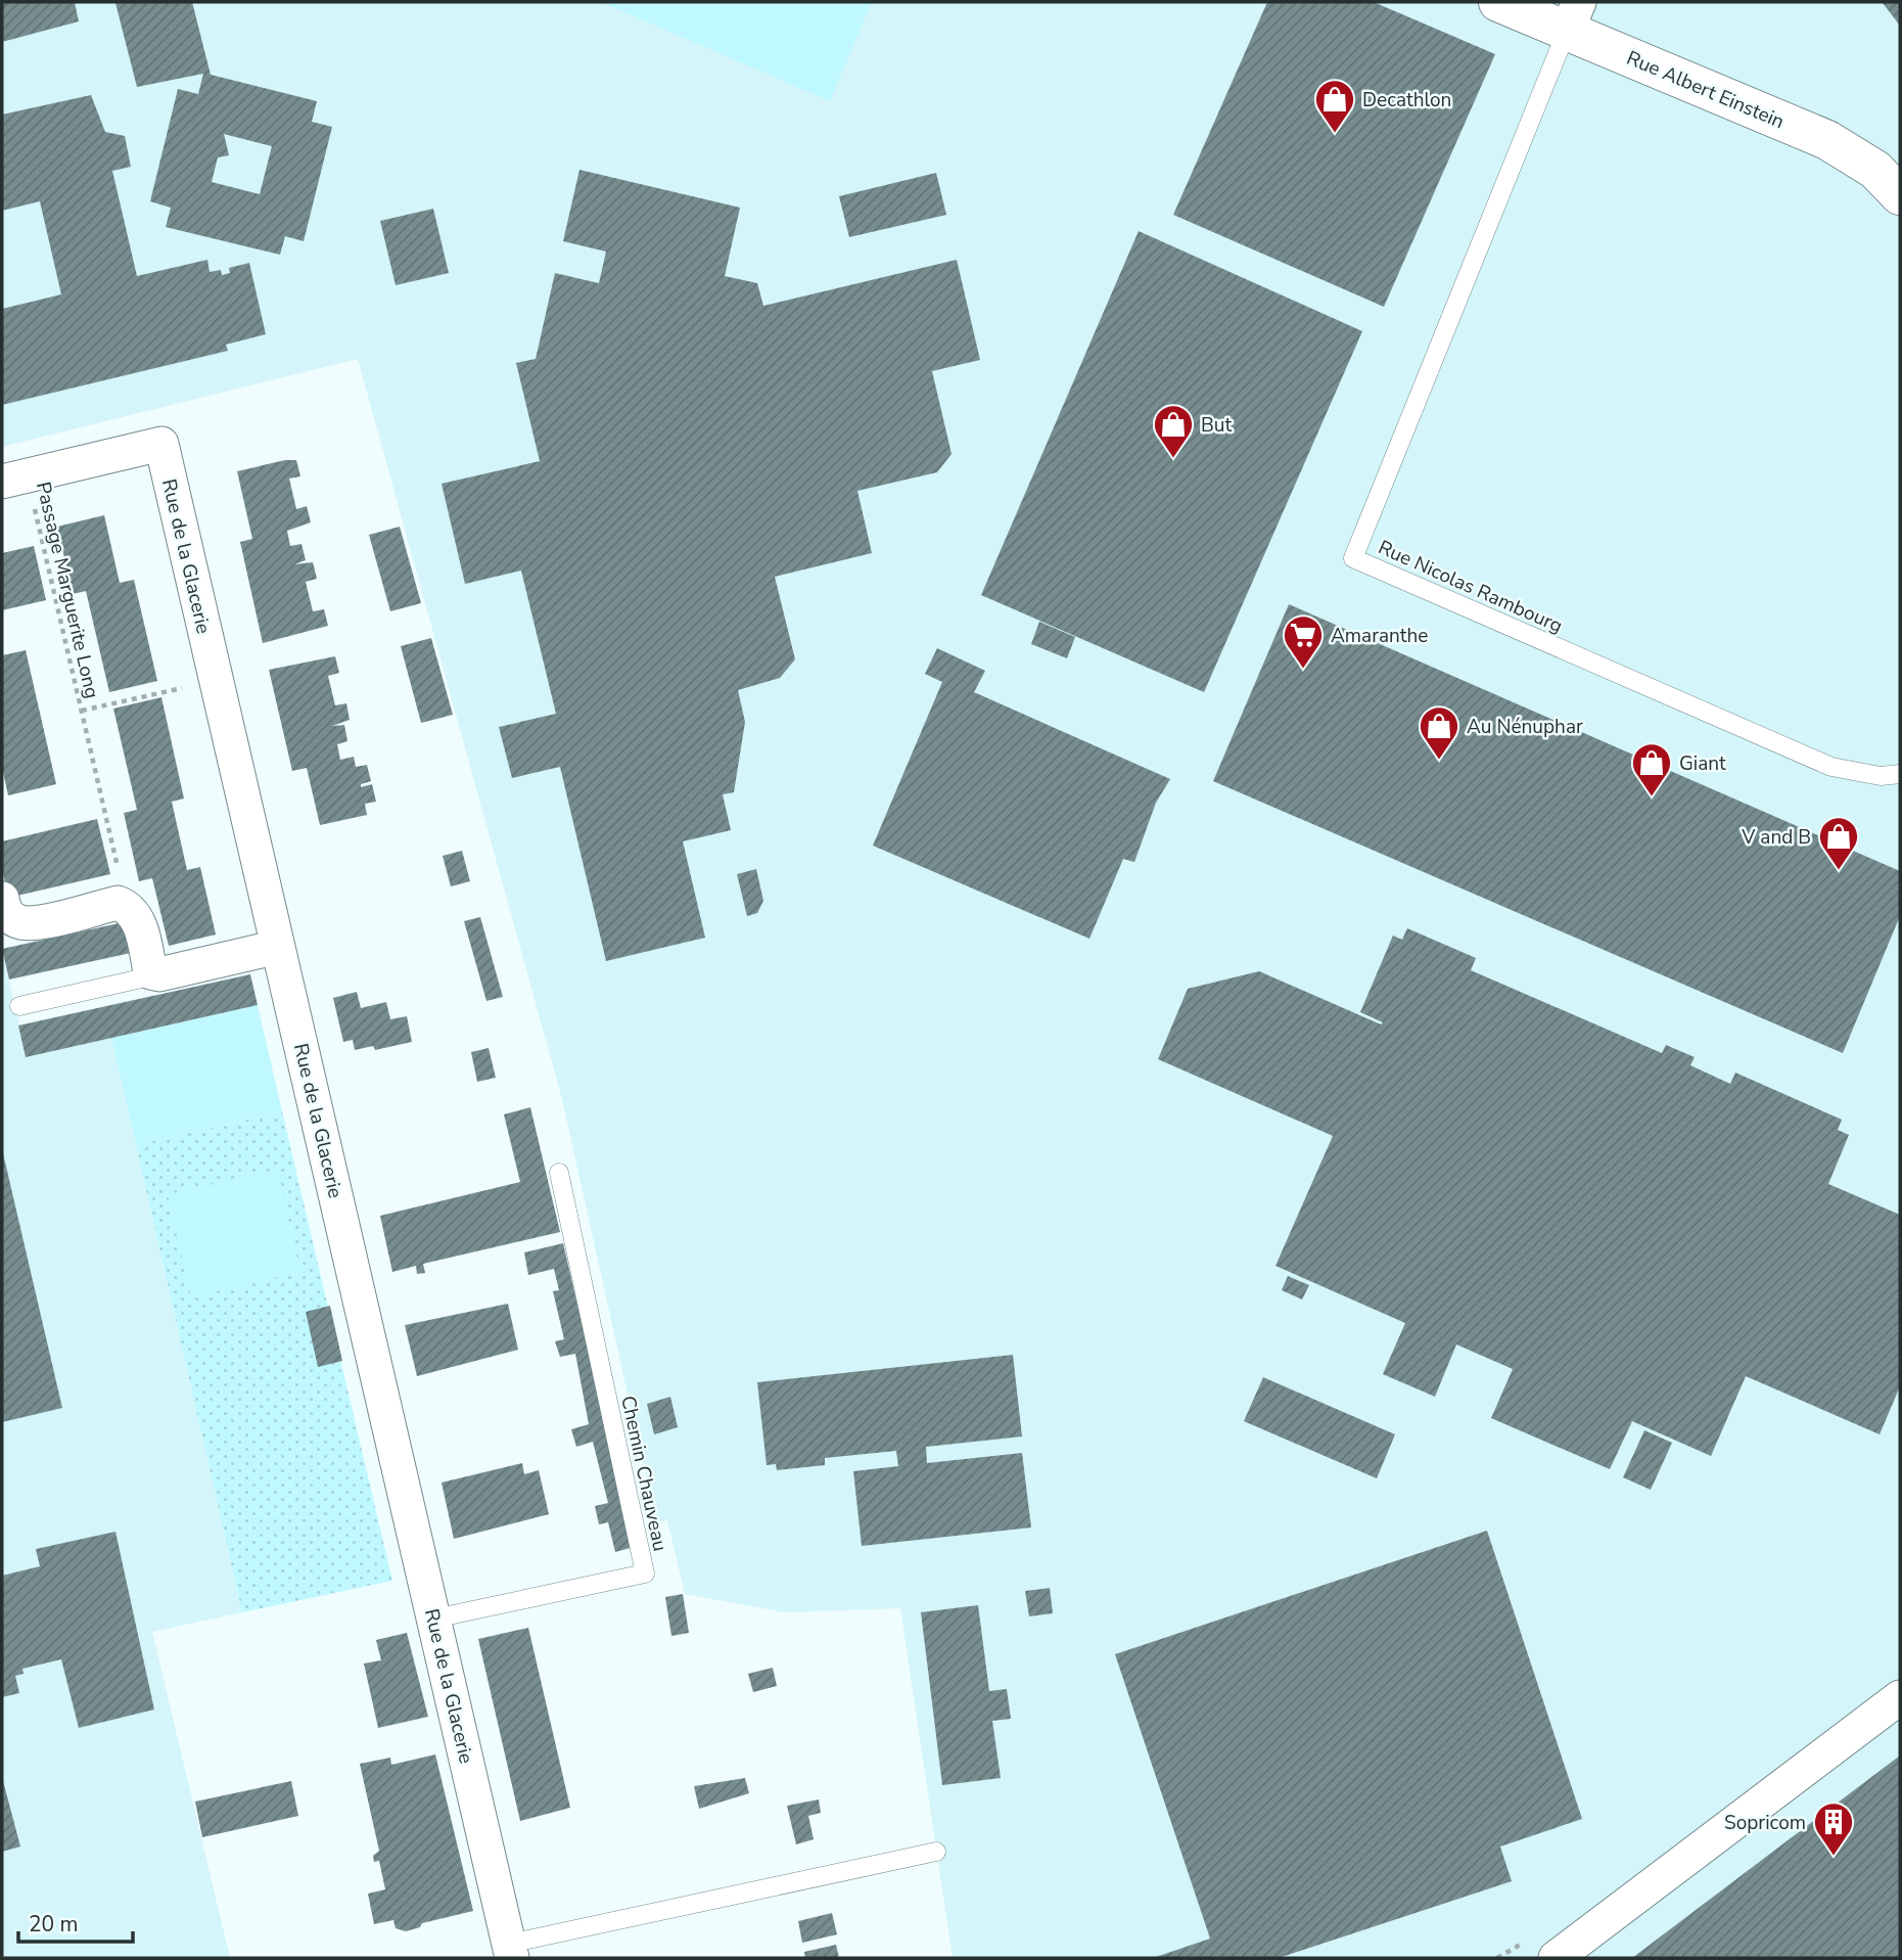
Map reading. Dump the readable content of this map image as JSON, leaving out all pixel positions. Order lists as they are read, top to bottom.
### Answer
{
  "streets": {
    "street": ["Rue Albert Einstein", "Rue de la Glacerie"],
    "lane": ["Rue Nicolas Rambourg", "Chemin Chauveau"],
    "path": ["Passage Marguerite Long"]
  },
  "crossings": [
    ["Rue Albert Einstein", "Rue Nicolas Rambourg"],
    ["Rue de la Glacerie", "Passage Marguerite Long"],
    ["Rue de la Glacerie", "Chemin Chauveau"]
  ],
  "places": {
    "shop": [
      "Decathlon",
      "But",
      "Au Nénuphar",
      "Giant",
      "V and B"
    ],
    "supermarket": ["Amaranthe"],
    "building": ["Sopricom"]
  },
  "scale_bar": "20 m"
}
